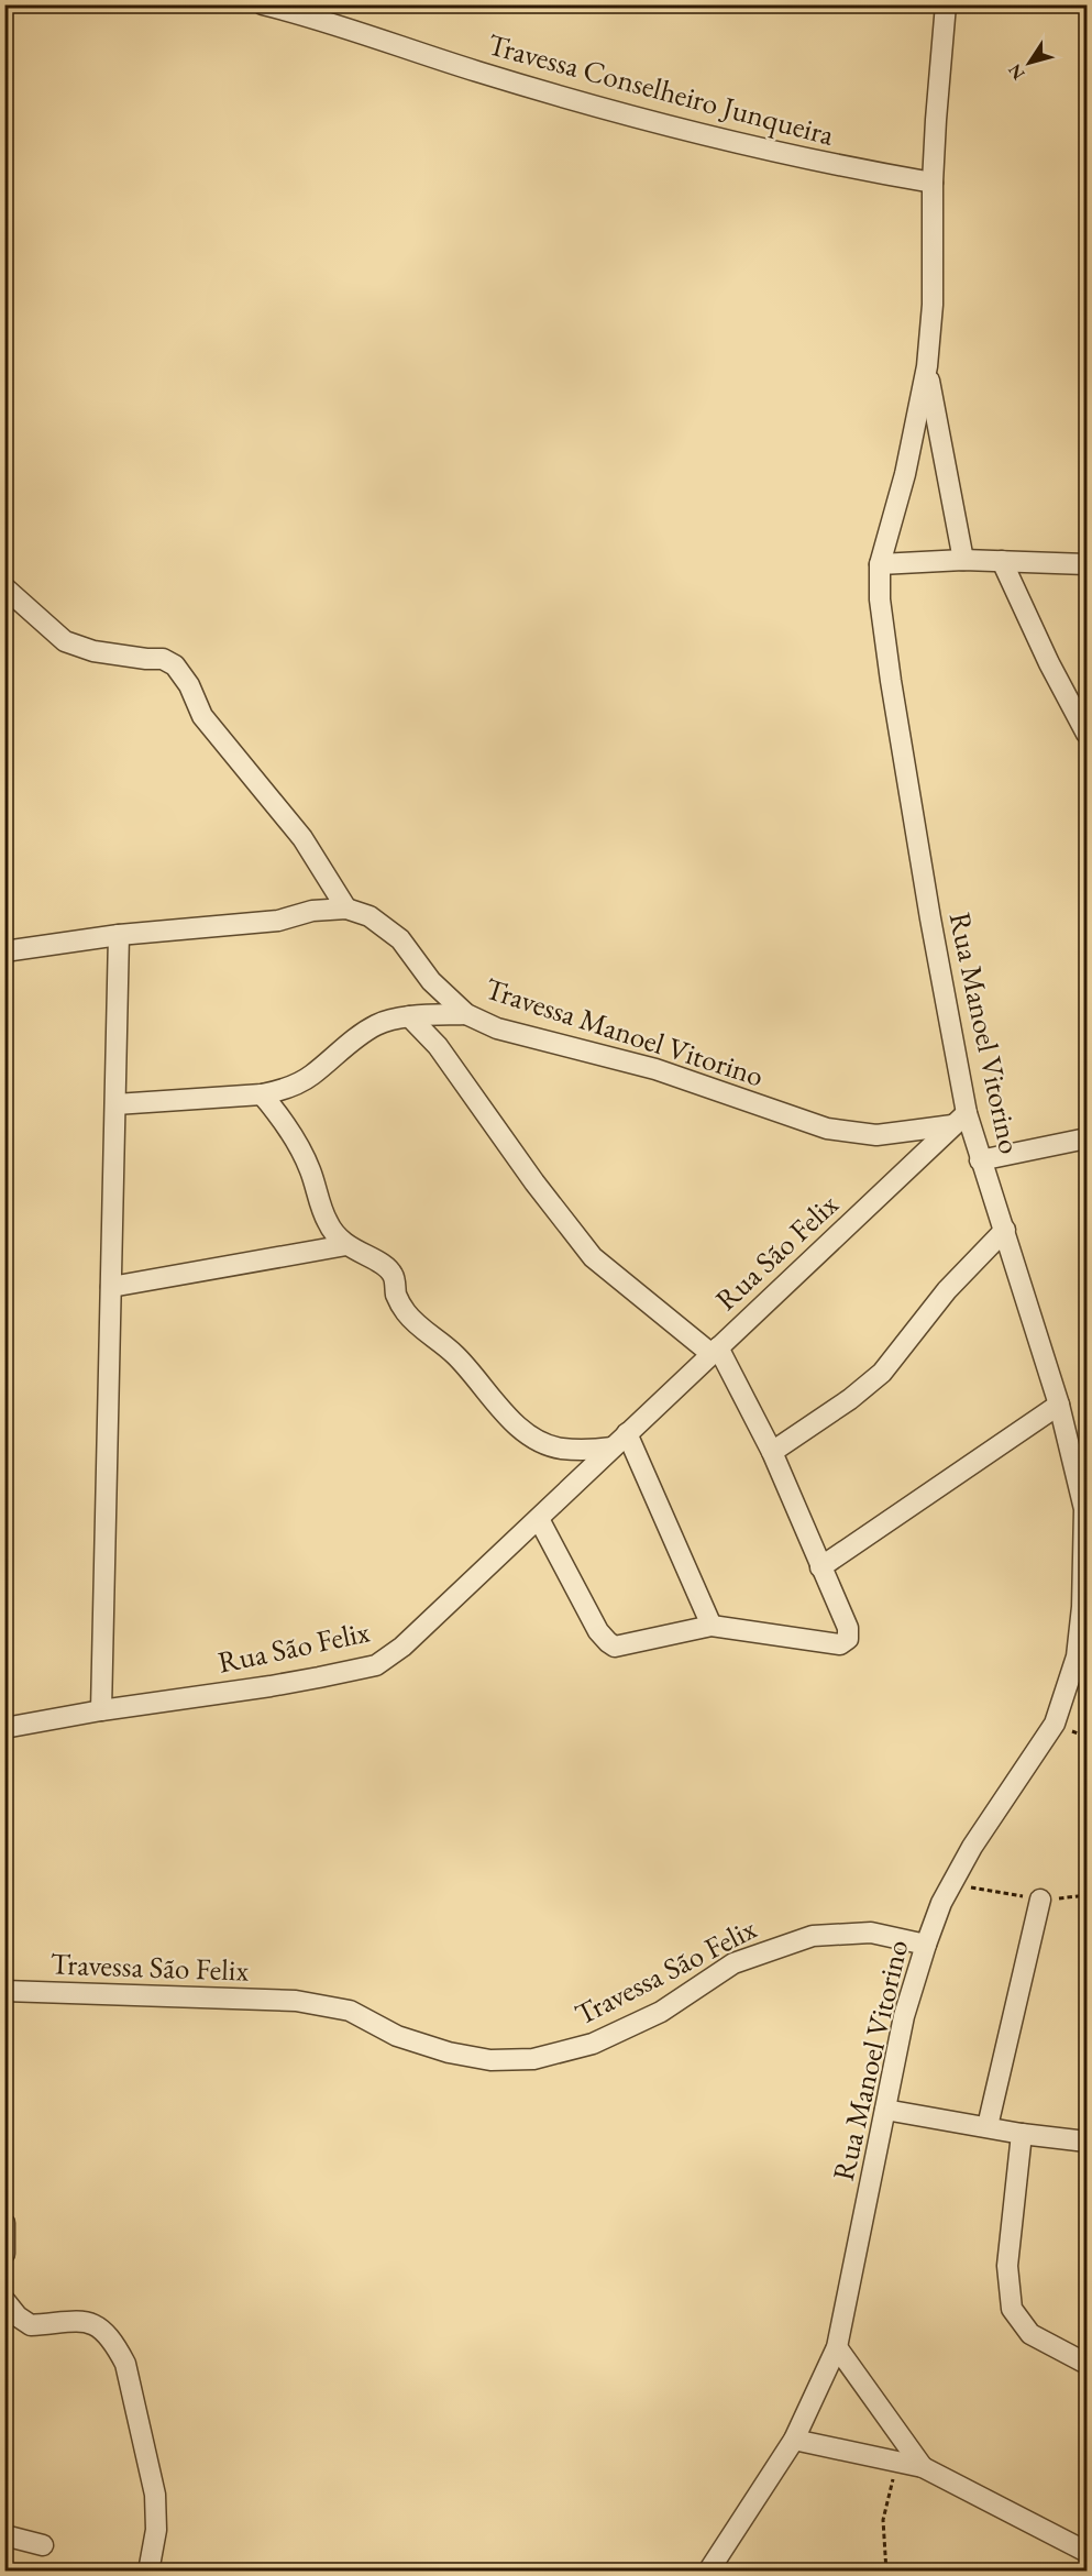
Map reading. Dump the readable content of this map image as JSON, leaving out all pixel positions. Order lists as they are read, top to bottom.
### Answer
{
  "streets": {
    "street": [
      "Travessa Conselheiro Junqueira",
      "Travessa Manoel Vitorino",
      "Rua Manoel Vitorino",
      "Rua São Felix",
      "Travessa São Felix"
    ]
  },
  "crossings": [
    ["Travessa Conselheiro Junqueira", "Rua Manoel Vitorino"],
    ["Travessa Manoel Vitorino", "Rua Manoel Vitorino"],
    ["Travessa Manoel Vitorino", "Rua São Felix"],
    ["Rua Manoel Vitorino", "Rua São Felix"],
    ["Rua Manoel Vitorino", "Travessa São Felix"]
  ],
  "north": "bottom left"
}
